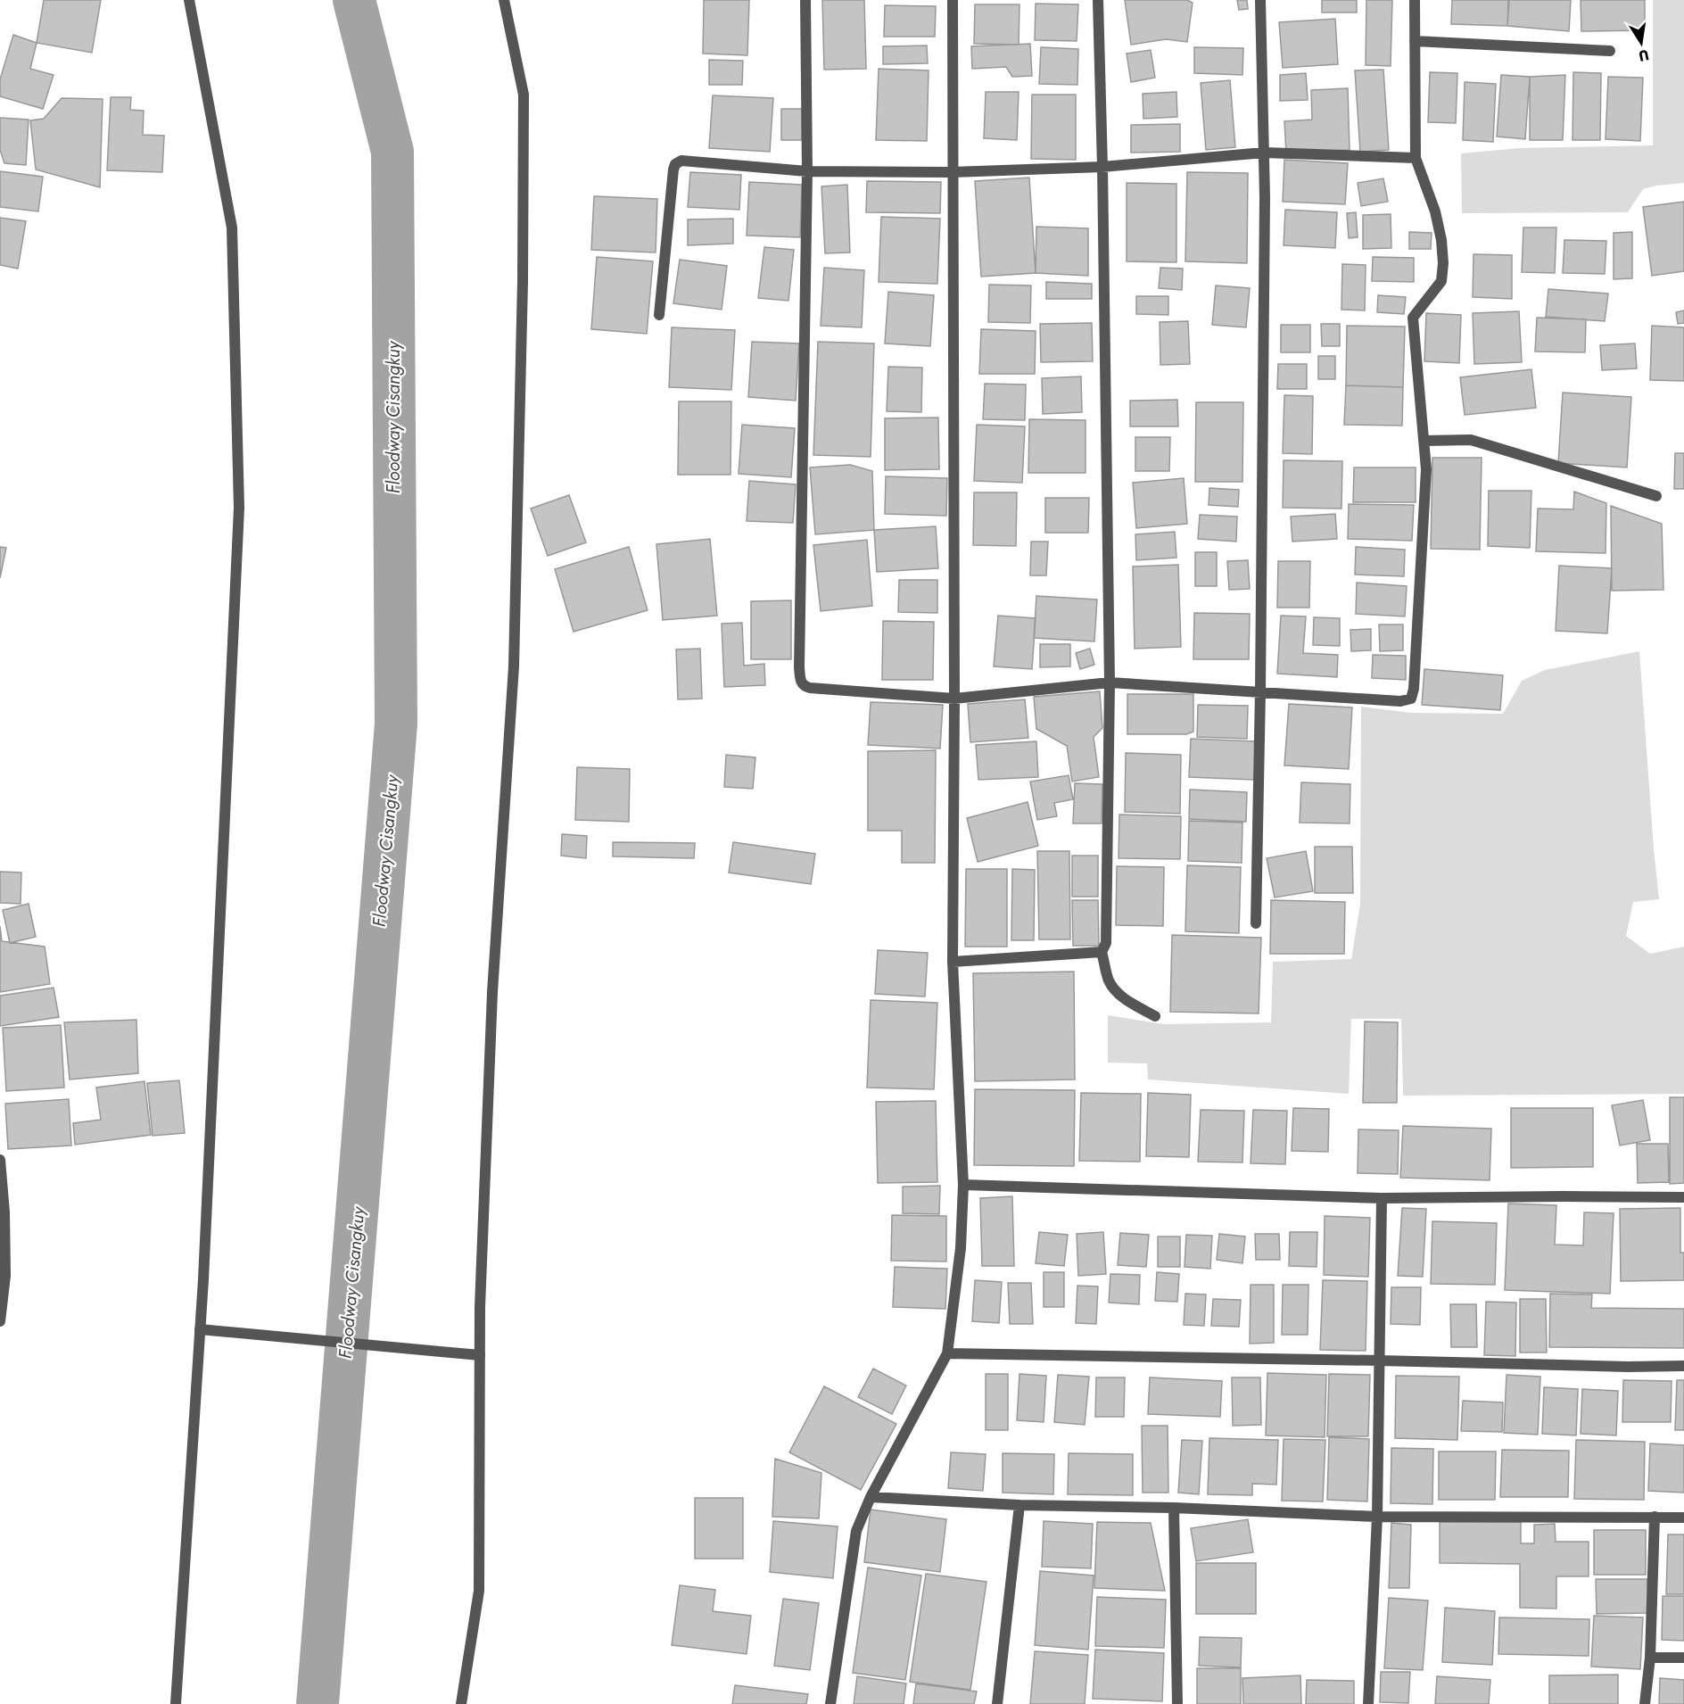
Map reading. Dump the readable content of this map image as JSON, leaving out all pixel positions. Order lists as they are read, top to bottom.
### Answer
{
  "water": ["Floodway Cisangkuy"],
  "north": "bottom"
}
